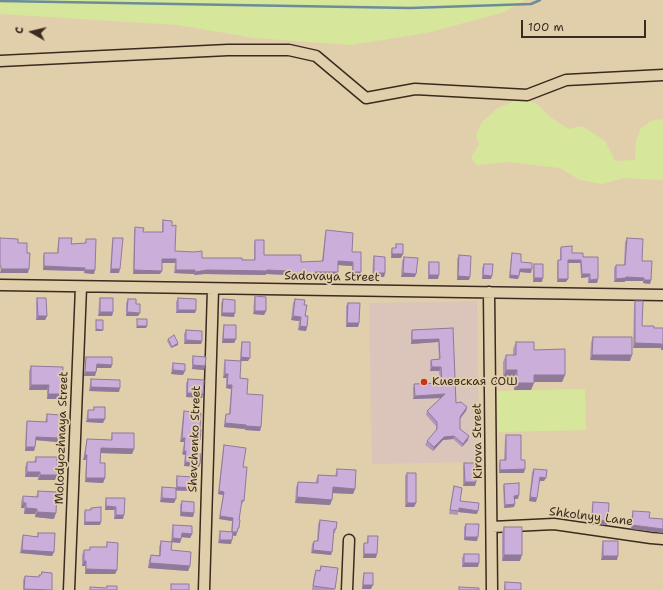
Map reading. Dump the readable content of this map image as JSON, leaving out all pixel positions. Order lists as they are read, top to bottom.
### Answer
{
  "streets": {
    "street": [
      "Sadovaya Street",
      "Molodyozhnaya Street",
      "Shevchenko Street",
      "Kirova Street",
      "Shkolnyy Lane"
    ]
  },
  "crossings": [
    ["Sadovaya Street", "Molodyozhnaya Street"],
    ["Sadovaya Street", "Shevchenko Street"],
    ["Sadovaya Street", "Kirova Street"],
    ["Kirova Street", "Shkolnyy Lane"]
  ],
  "places": ["Киевская СОШ"],
  "scale_bar": "100 m",
  "north": "left"
}
